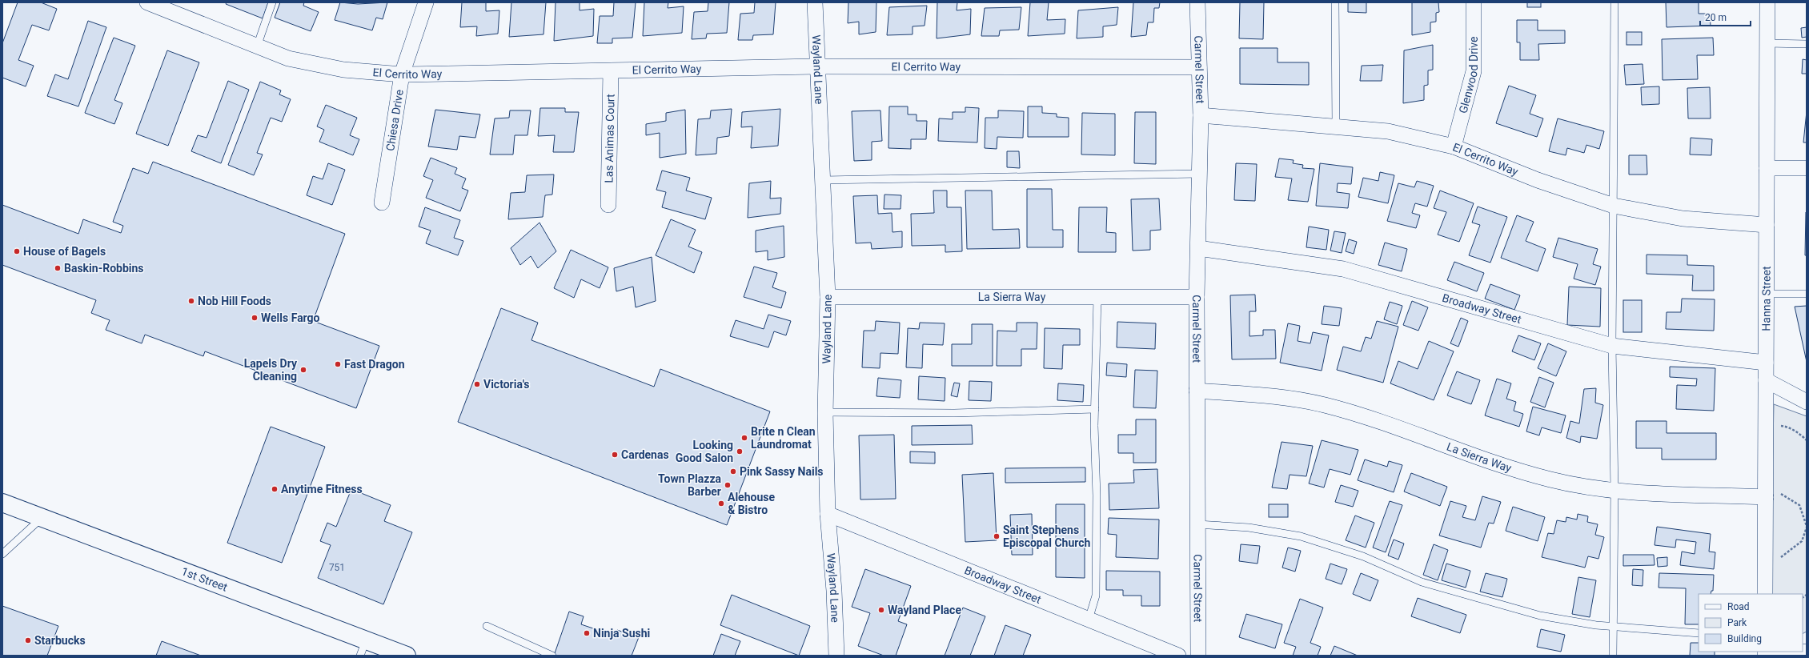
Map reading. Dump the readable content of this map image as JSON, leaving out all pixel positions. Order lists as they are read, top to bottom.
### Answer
{
  "streets": {
    "main road": ["1st Street"],
    "street": [
      "El Cerrito Way",
      "Wayland Lane",
      "Carmel Street",
      "Glenwood Drive",
      "Chiesa Drive",
      "Las Animas Court",
      "La Sierra Way",
      "Hanna Street",
      "Broadway Street"
    ]
  },
  "crossings": [
    ["El Cerrito Way", "Wayland Lane"],
    ["El Cerrito Way", "Carmel Street"],
    ["El Cerrito Way", "Glenwood Drive"],
    ["El Cerrito Way", "Chiesa Drive"],
    ["El Cerrito Way", "Las Animas Court"],
    ["El Cerrito Way", "Hanna Street"],
    ["Wayland Lane", "La Sierra Way"],
    ["Wayland Lane", "Broadway Street"],
    ["Carmel Street", "La Sierra Way"],
    ["Carmel Street", "Broadway Street"],
    ["La Sierra Way", "Hanna Street"],
    ["Hanna Street", "Broadway Street"]
  ],
  "places": [
    "House of Bagels",
    "Baskin-Robbins",
    "Nob Hill Foods",
    "Wells Fargo",
    "Fast Dragon",
    "Lapels Dry Cleaning",
    "Victoria's",
    "Brite n Clean Laundromat",
    "Looking Good Salon",
    "Cardenas",
    "Pink Sassy Nails",
    "Town Plazza Barber",
    "Anytime Fitness",
    "Alehouse & Bistro",
    "Saint Stephens Episcopal Church",
    "Wayland Place",
    "Ninja Sushi",
    "Starbucks"
  ],
  "house_numbers": ["751"],
  "legend": ["Road", "Park", "Building"],
  "scale_bar": "20 m"
}
